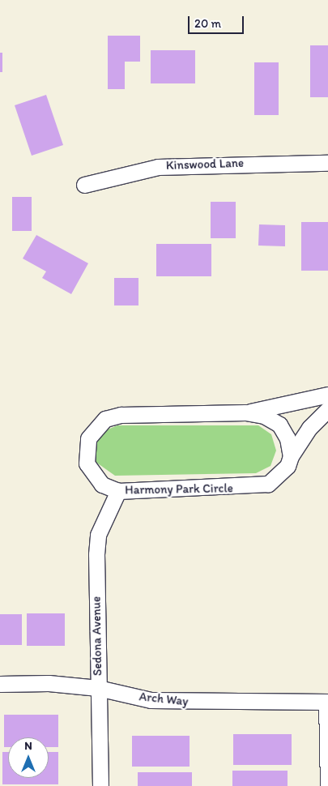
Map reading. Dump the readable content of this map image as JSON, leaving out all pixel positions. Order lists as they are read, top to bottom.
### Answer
{
  "streets": {
    "street": [
      "Kinswood Lane",
      "Harmony Park Circle",
      "Sedona Avenue",
      "Arch Way"
    ]
  },
  "crossings": [
    ["Harmony Park Circle", "Sedona Avenue"],
    ["Sedona Avenue", "Arch Way"]
  ],
  "scale_bar": "20 m",
  "north": "top"
}
